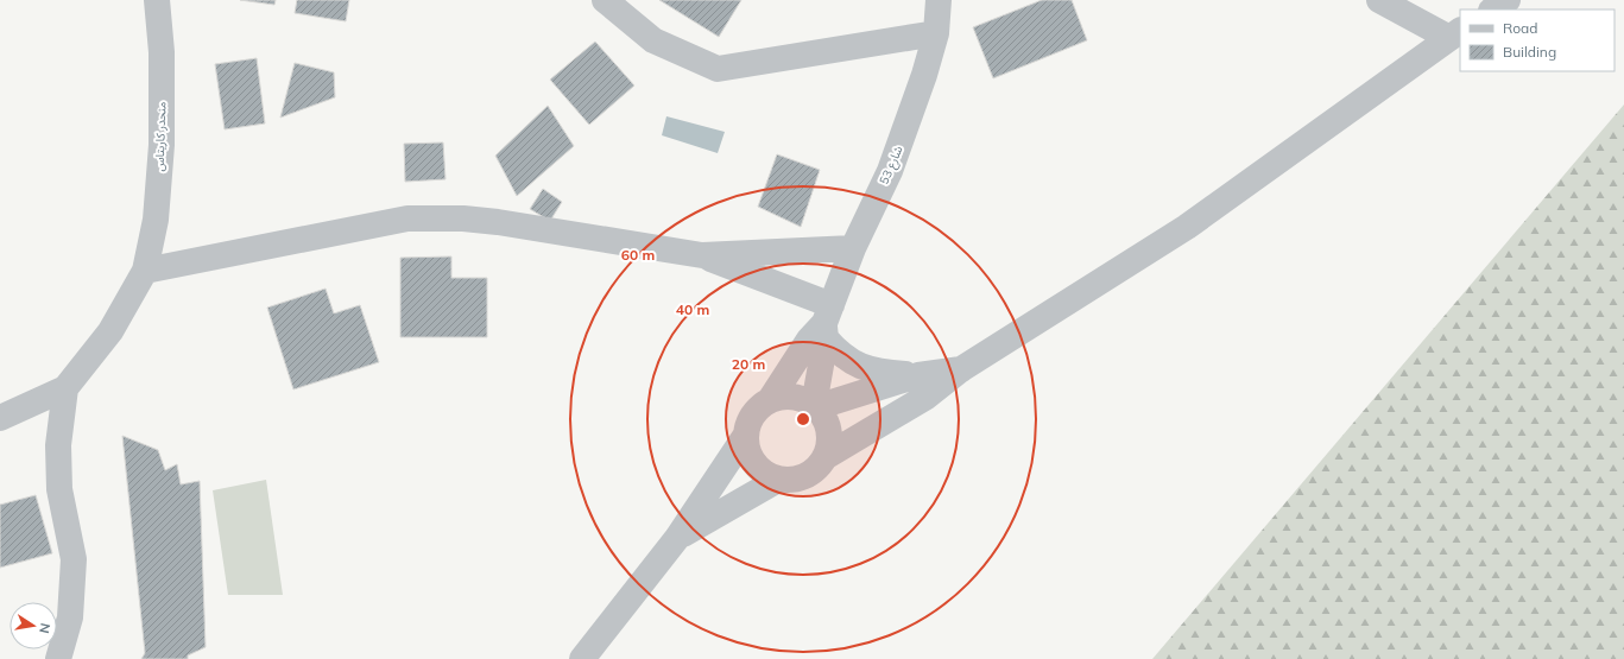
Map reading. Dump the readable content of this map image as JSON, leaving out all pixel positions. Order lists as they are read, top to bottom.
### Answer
{
  "streets": {
    "street": ["منحدر كاريتاس", "شارع 53"]
  },
  "legend": ["Road", "Building"],
  "north": "right",
  "rings": ["60 m", "40 m", "20 m"]
}
